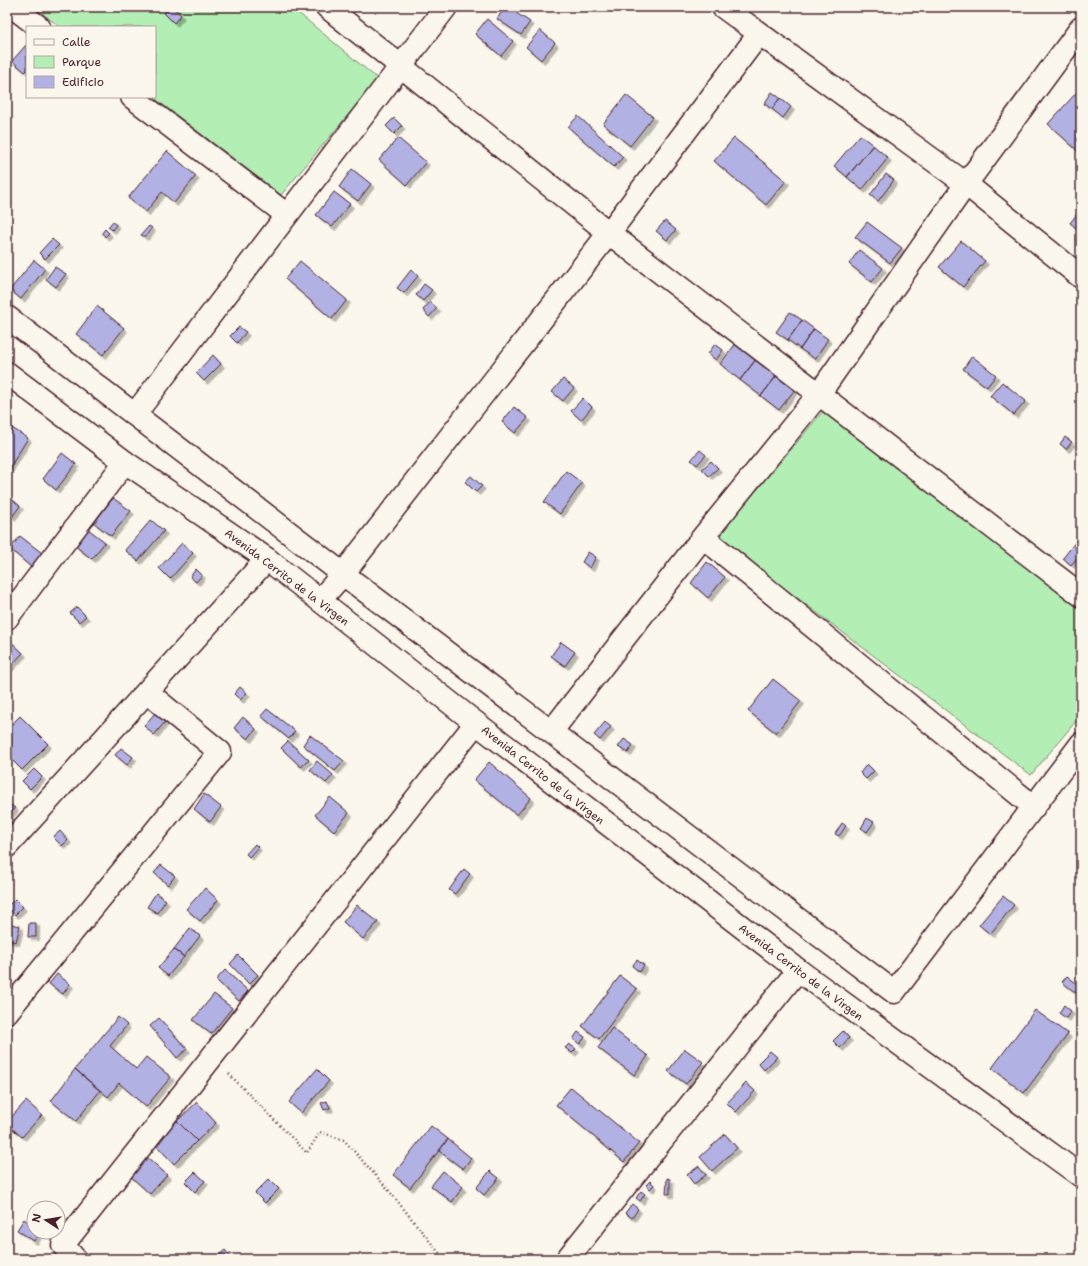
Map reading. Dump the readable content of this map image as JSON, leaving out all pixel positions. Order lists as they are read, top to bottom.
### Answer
{
  "streets": {
    "street": ["Avenida Cerrito de la Virgen"]
  },
  "legend": ["Calle", "Parque", "Edificio"],
  "north": "left"
}
